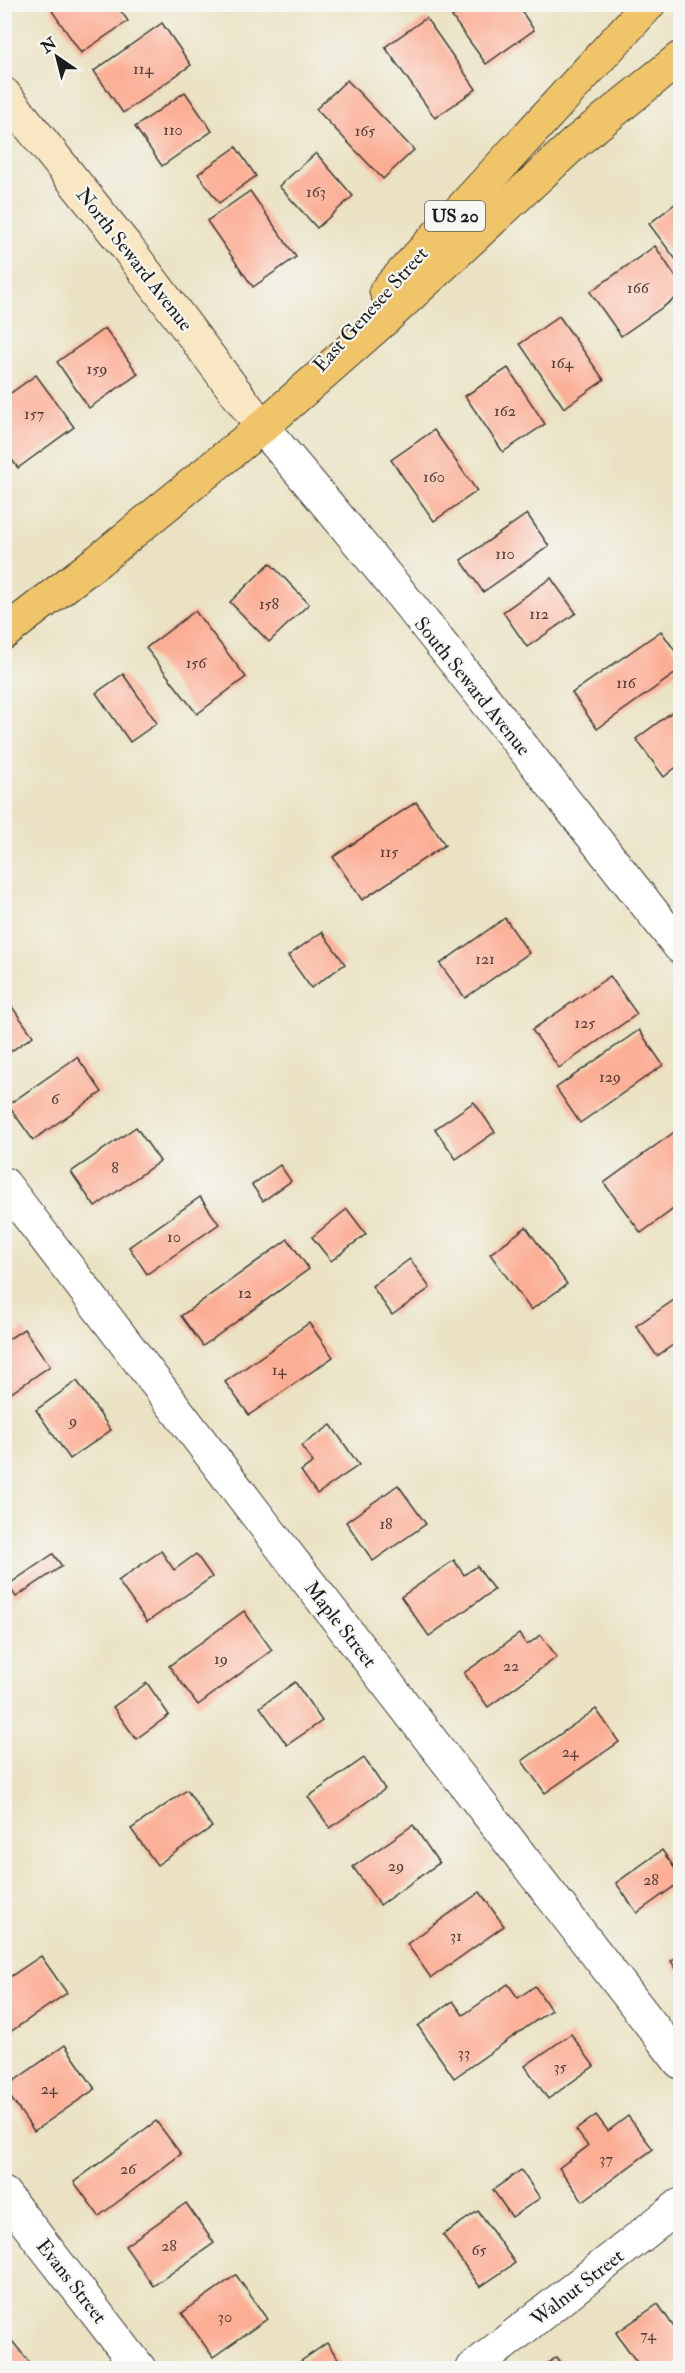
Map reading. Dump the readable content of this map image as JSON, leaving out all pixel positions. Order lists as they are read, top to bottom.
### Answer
{
  "streets": {
    "highway": ["US 20", "East Genesee Street"],
    "street": [
      "North Seward Avenue",
      "South Seward Avenue",
      "Maple Street",
      "Evans Street",
      "Walnut Street"
    ]
  },
  "crossings": [
    ["North Seward Avenue", "East Genesee Street"],
    ["North Seward Avenue", "South Seward Avenue"],
    ["East Genesee Street", "South Seward Avenue"]
  ],
  "house_numbers": [
    "114",
    "110",
    "165",
    "163",
    "166",
    "164",
    "159",
    "162",
    "157",
    "160",
    "110",
    "158",
    "112",
    "156",
    "116",
    "115",
    "121",
    "125",
    "129",
    "6",
    "8",
    "10",
    "12",
    "14",
    "9",
    "18",
    "19",
    "22",
    "24",
    "29",
    "28",
    "31",
    "33",
    "35",
    "24",
    "37",
    "26",
    "28",
    "65",
    "30",
    "74"
  ],
  "north": "top left"
}
